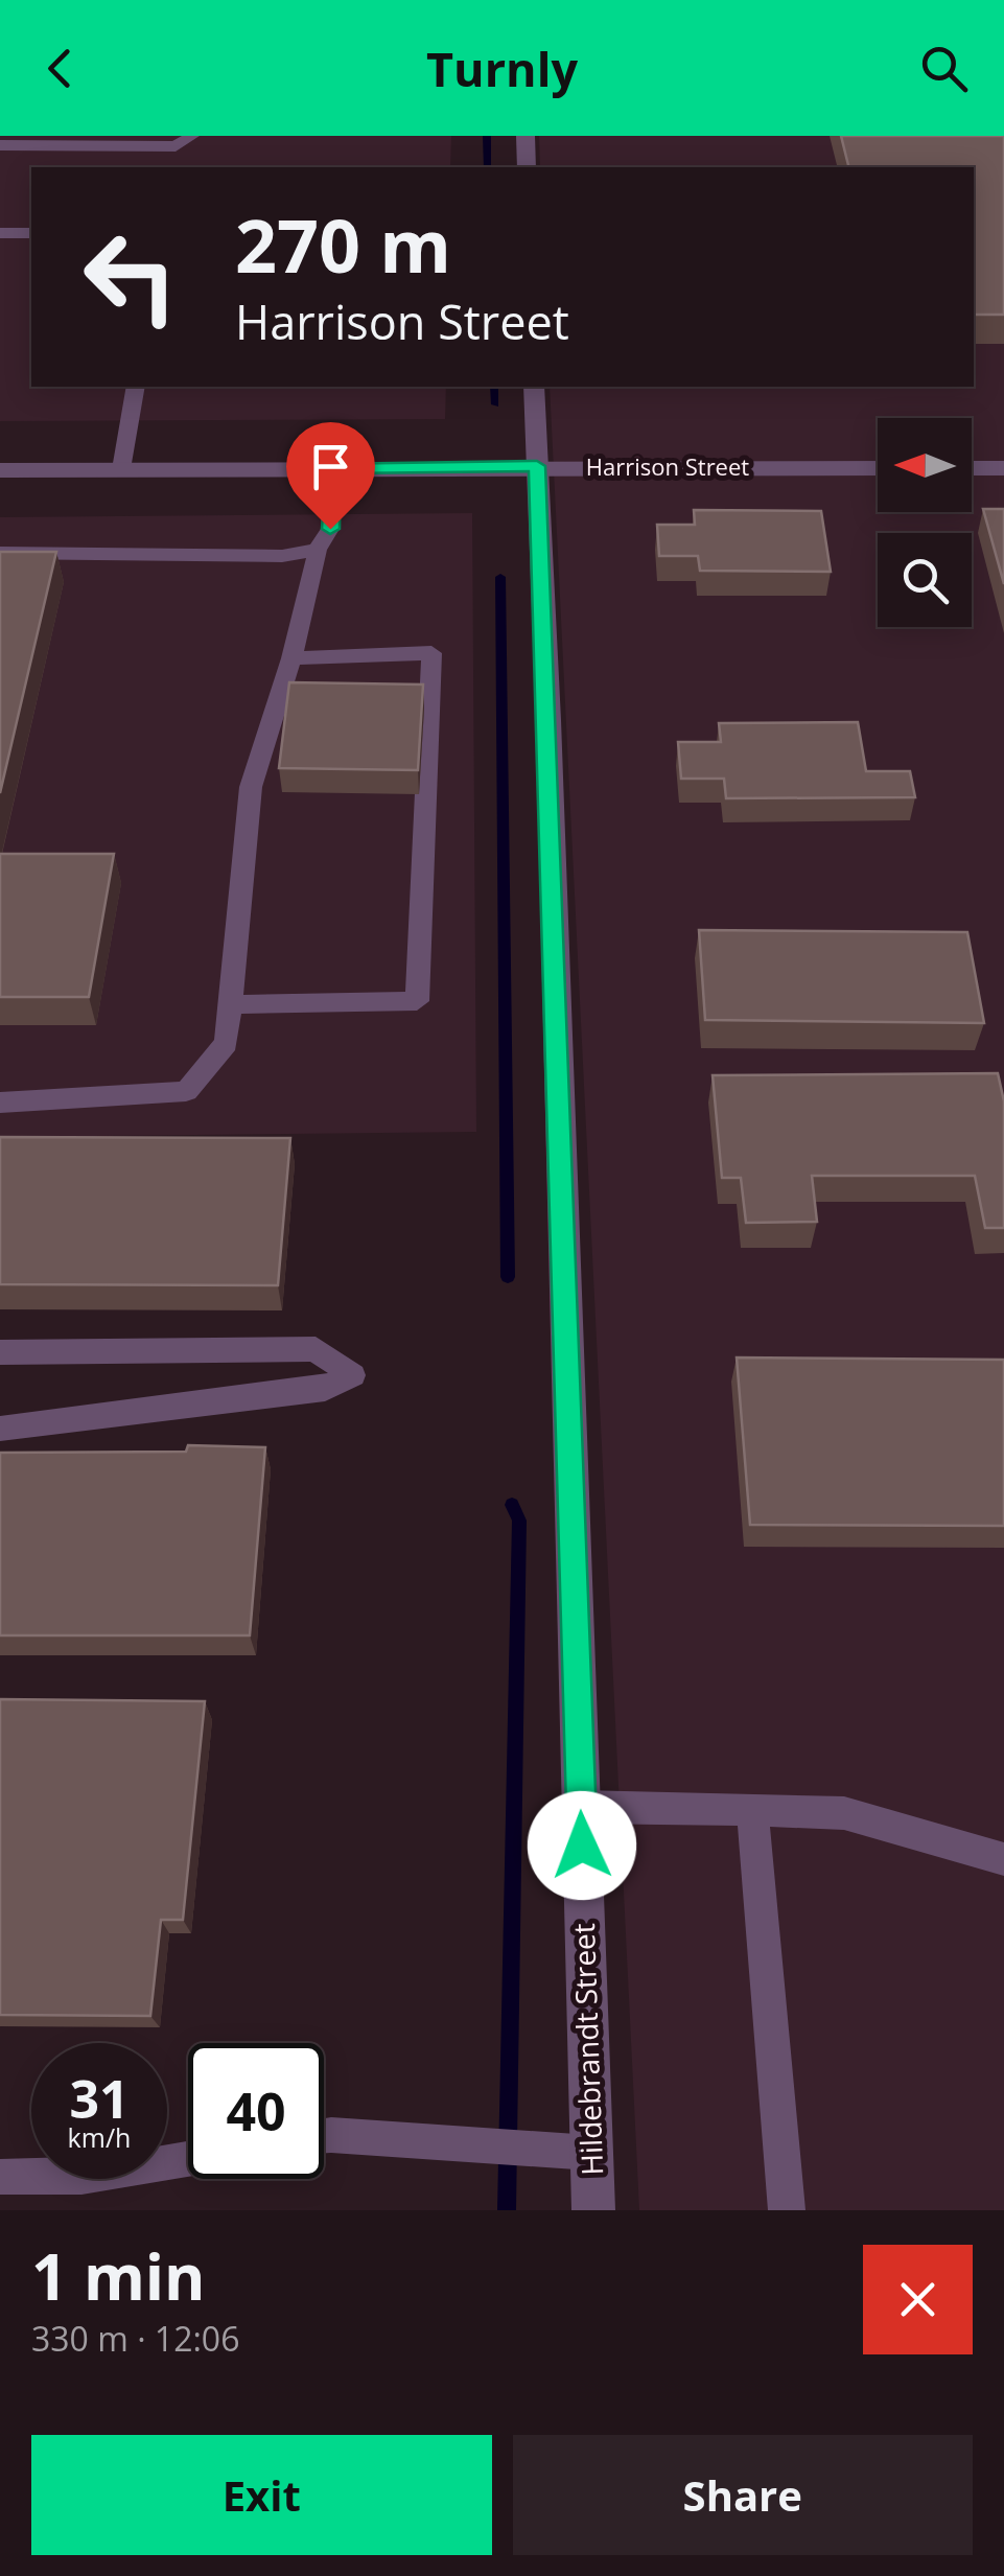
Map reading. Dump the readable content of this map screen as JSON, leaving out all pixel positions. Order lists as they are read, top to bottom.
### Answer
{
  "streets": {
    "street": ["Harrison Street", "Hildebrandt Street"]
  },
  "crossings": [
    ["Harrison Street", "Hildebrandt Street"]
  ],
  "north": "left",
  "page": {
    "header": "Turnly",
    "turn": ["270 m", "Harrison Street"],
    "speed": "31 km/h",
    "limit": "40",
    "heading": ["1 min", "330 m · 12:06"],
    "buttons": ["Exit", "Share"]
  }
}
